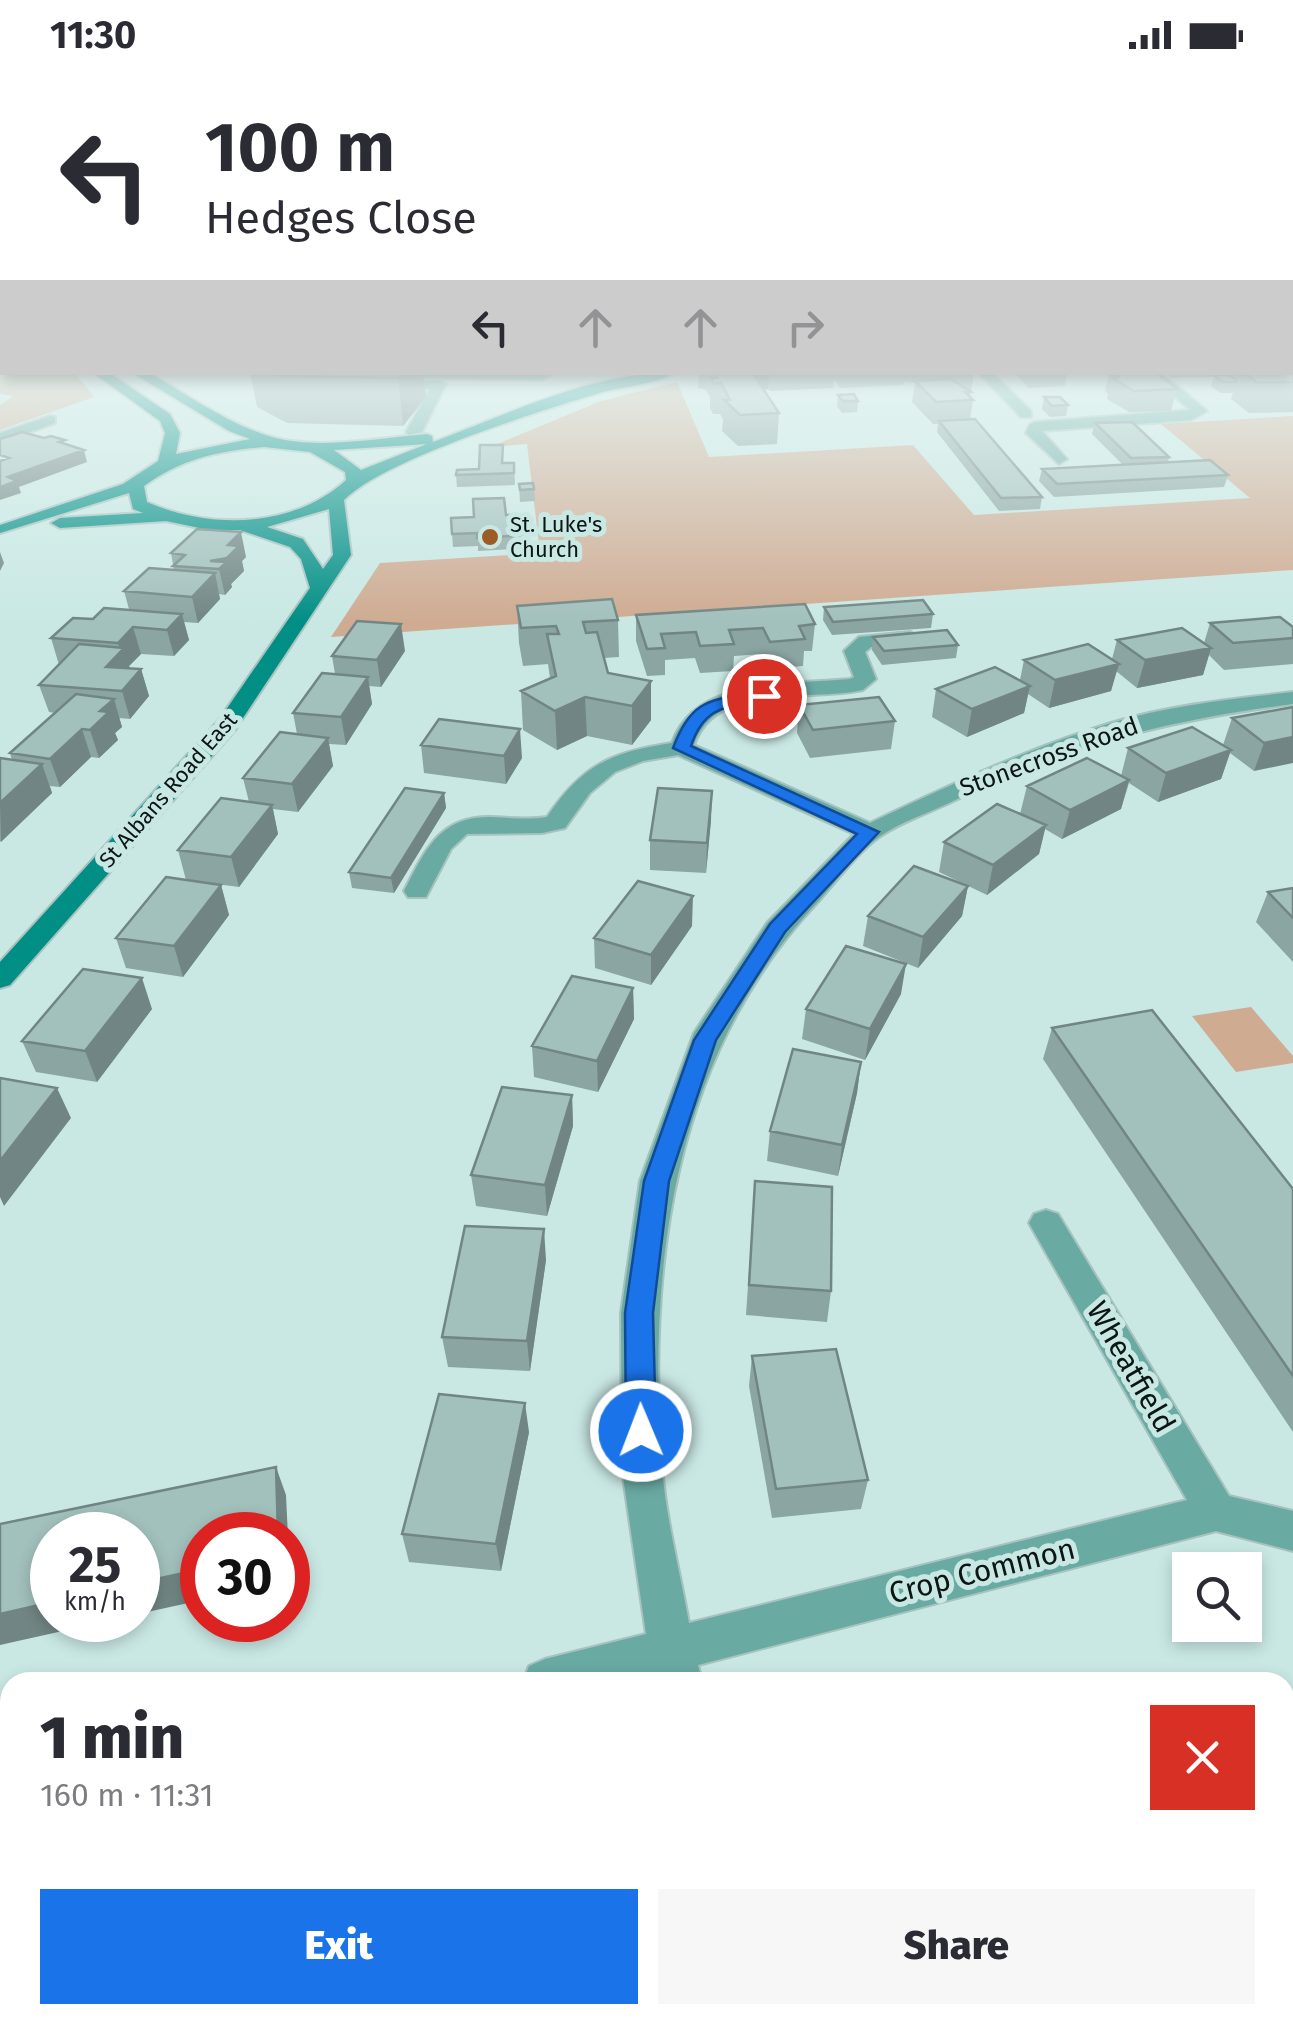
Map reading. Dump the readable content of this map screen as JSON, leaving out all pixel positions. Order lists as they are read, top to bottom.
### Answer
{
  "streets": {
    "main road": ["St Albans Road East"],
    "street": ["Stonecross Road", "Wheatfield", "Crop Common"]
  },
  "crossings": [
    ["Stonecross Road", "Crop Common"],
    ["Wheatfield", "Crop Common"]
  ],
  "places": ["St. Luke's Church"],
  "page": {
    "status": "11:30",
    "turn": ["100 m", "Hedges Close"],
    "speed": "25 km/h",
    "limit": "30",
    "heading": ["1 min", "160 m · 11:31"],
    "buttons": ["Exit", "Share"]
  }
}
